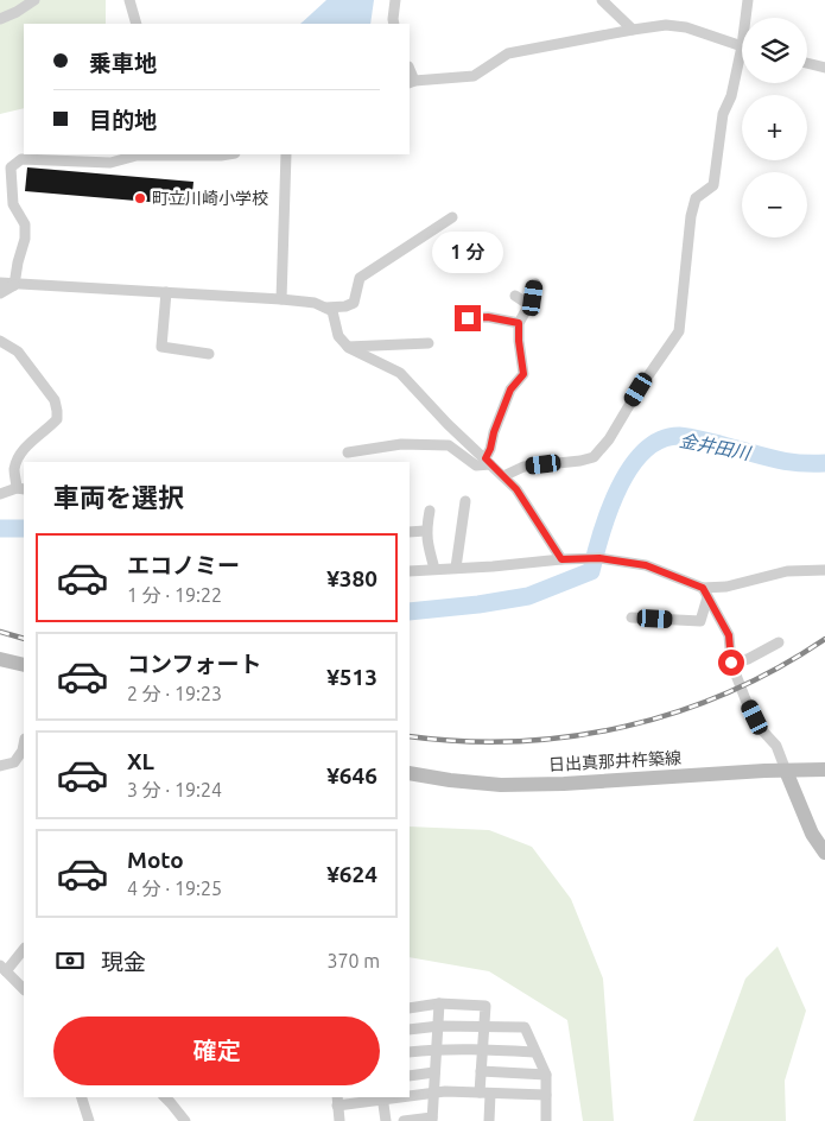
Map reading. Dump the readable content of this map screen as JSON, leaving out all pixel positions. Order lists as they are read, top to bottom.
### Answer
{
  "streets": {
    "main road": ["日出真那井杵築線"]
  },
  "water": ["金井田川"],
  "places": ["町立川崎小学校"],
  "page": {
    "map_buttons": ["+", "−"],
    "banner": ["乗車地", "目的地"],
    "bubble": "1 分",
    "heading": "車両を選択",
    "list": [
      {
        "name": "エコノミー",
        "note": "1 分 · 19:22",
        "value": "¥380"
      },
      {
        "name": "コンフォート",
        "note": "2 分 · 19:23",
        "value": "¥513"
      },
      {
        "name": "XL",
        "note": "3 分 · 19:24",
        "value": "¥646"
      },
      {
        "name": "Moto",
        "note": "4 分 · 19:25",
        "value": "¥624"
      }
    ],
    "pay": ["現金", "370 m"],
    "buttons": "確定"
  }
}
